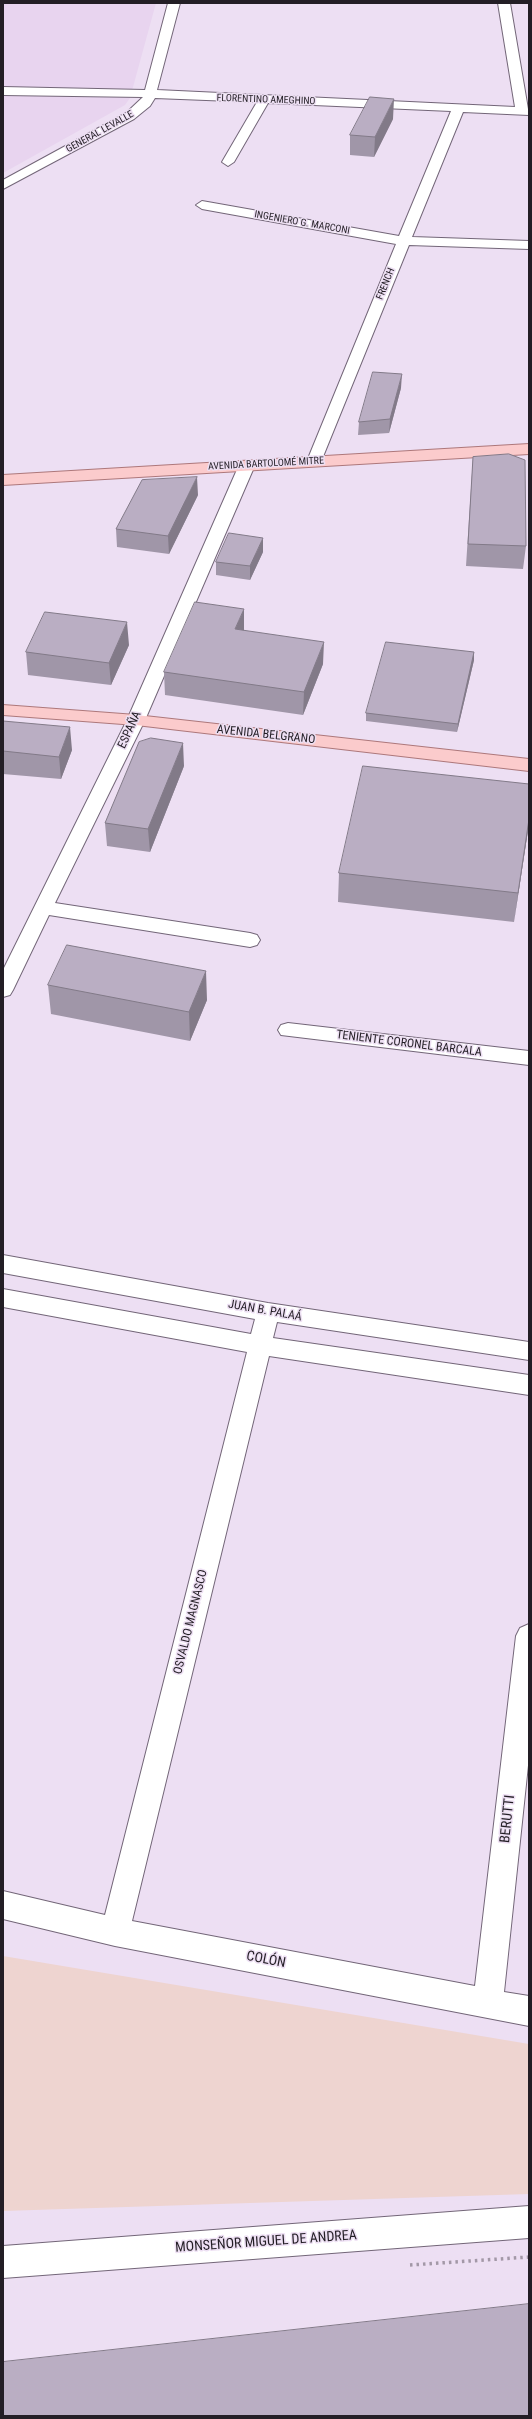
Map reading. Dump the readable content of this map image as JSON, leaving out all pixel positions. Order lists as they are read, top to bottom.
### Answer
{
  "streets": {
    "main road": ["AVENIDA BARTOLOMÉ MITRE", "AVENIDA BELGRANO"],
    "street": [
      "FLORENTINO AMEGHINO",
      "GENERAL LEVALLE",
      "INGENIERO G. MARCONI",
      "FRENCH",
      "ESPAÑA",
      "TENIENTE CORONEL BARCALA",
      "JUAN B. PALAÁ",
      "OSVALDO MAGNASCO",
      "BERUTTI",
      "COLÓN",
      "MONSEÑOR MIGUEL DE ANDREA"
    ]
  },
  "crossings": [
    ["FLORENTINO AMEGHINO", "GENERAL LEVALLE"],
    ["FLORENTINO AMEGHINO", "FRENCH"],
    ["INGENIERO G. MARCONI", "FRENCH"],
    ["FRENCH", "AVENIDA BARTOLOMÉ MITRE"],
    ["AVENIDA BARTOLOMÉ MITRE", "ESPAÑA"],
    ["ESPAÑA", "AVENIDA BELGRANO"],
    ["JUAN B. PALAÁ", "OSVALDO MAGNASCO"],
    ["OSVALDO MAGNASCO", "COLÓN"],
    ["BERUTTI", "COLÓN"]
  ]
}
